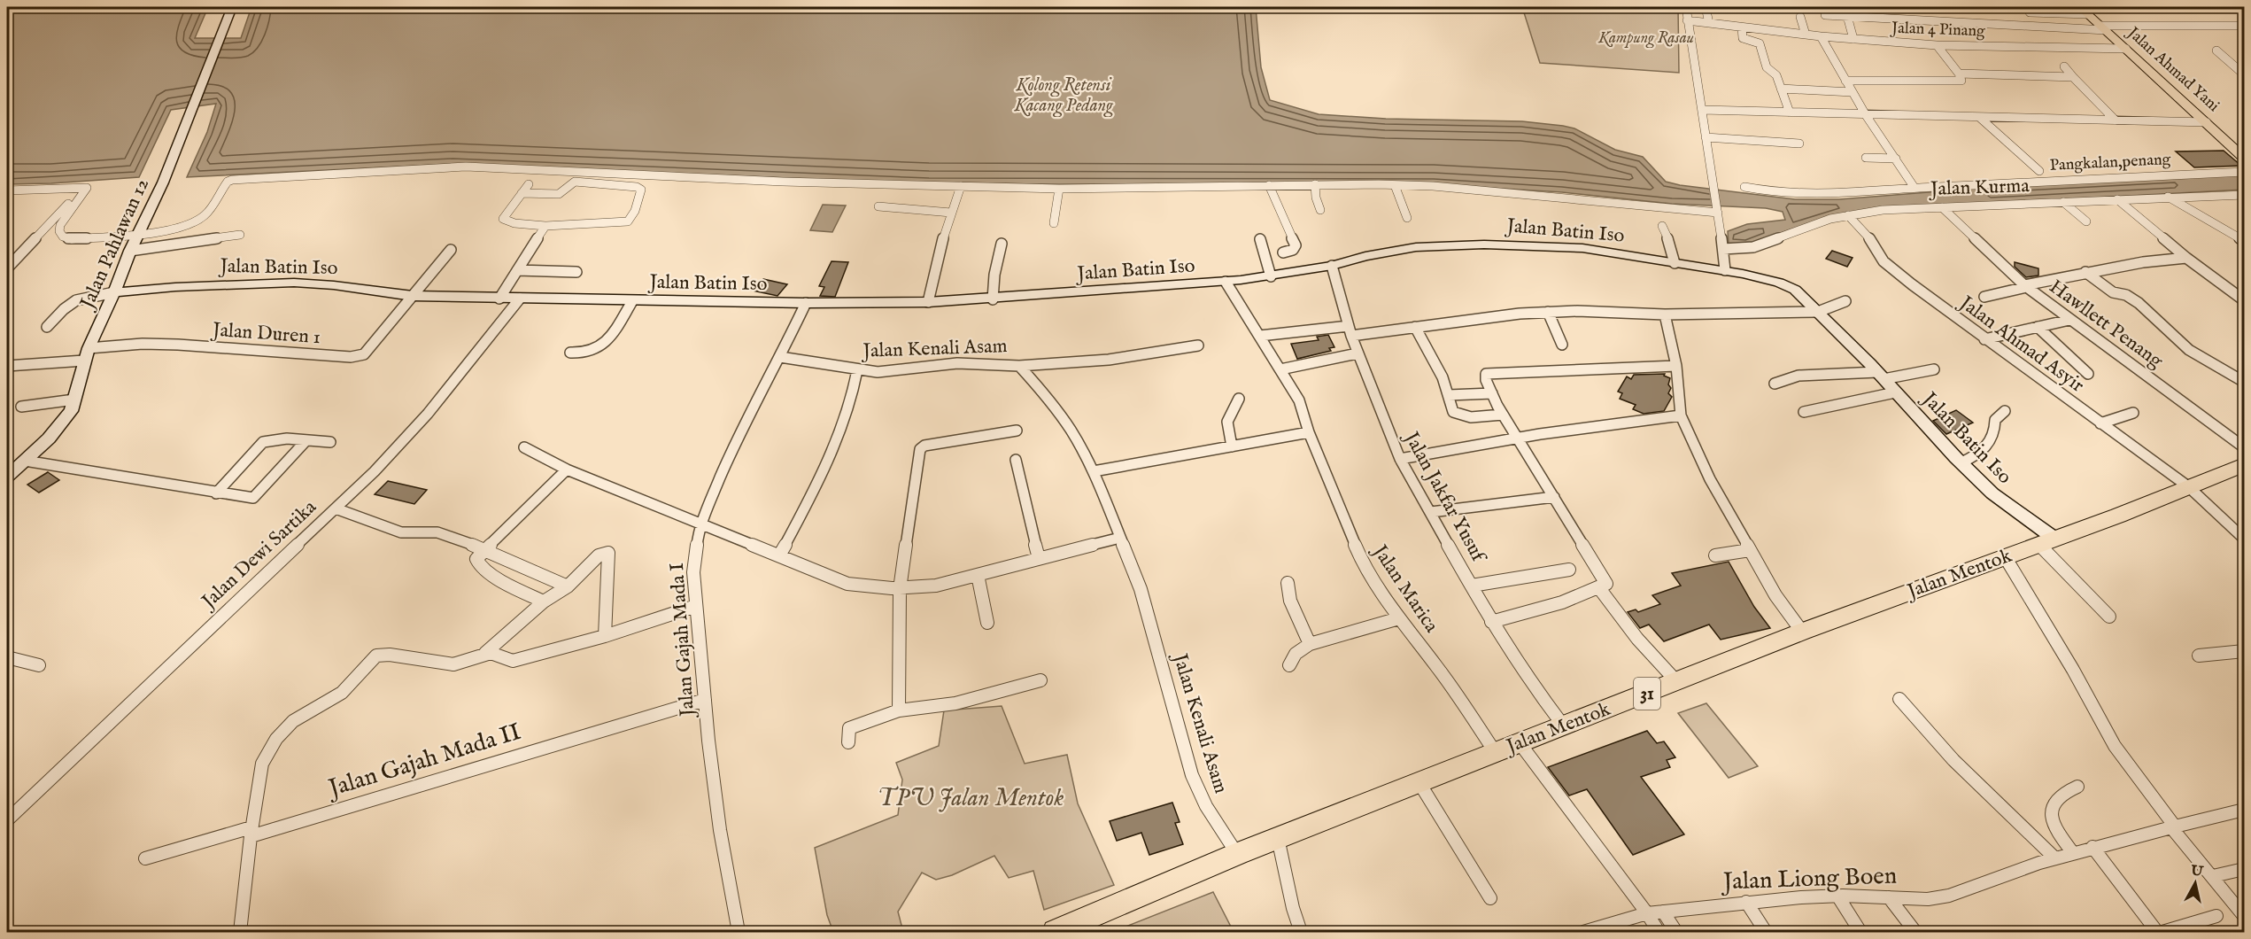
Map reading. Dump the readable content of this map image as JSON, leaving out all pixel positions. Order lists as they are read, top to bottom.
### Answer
{
  "streets": {
    "highway": ["Jalan Mentok", "31"],
    "main road": ["Jalan Ahmad Yani"],
    "street": [
      "Jalan 4 Pinang",
      "Pangkalan,penang",
      "Jalan Kurma",
      "Jalan Batin Iso",
      "Jalan Pahlawan 12",
      "Hawllett Penang",
      "Jalan Duren 1",
      "Jalan Ahmad Asyir",
      "Jalan Kenali Asam",
      "Jalan Jakfar Yusuf",
      "Jalan Dewi Sartika",
      "Jalan Marica",
      "Jalan Gajah Mada I",
      "Jalan Gajah Mada II",
      "Jalan Liong Boen"
    ]
  },
  "crossings": [
    ["Jalan 4 Pinang", "Jalan Ahmad Yani"],
    ["Jalan Kurma", "Jalan Ahmad Asyir"],
    ["Jalan Batin Iso", "Jalan Pahlawan 12"],
    ["Jalan Batin Iso", "Jalan Duren 1"],
    ["Jalan Batin Iso", "Jalan Jakfar Yusuf"],
    ["Jalan Batin Iso", "Jalan Dewi Sartika"],
    ["Jalan Batin Iso", "Jalan Mentok"],
    ["Jalan Batin Iso", "Jalan Gajah Mada I"],
    ["Jalan Pahlawan 12", "Jalan Duren 1"],
    ["Jalan Ahmad Asyir", "Jalan Mentok"],
    ["Jalan Kenali Asam", "Jalan Mentok"],
    ["Jalan Kenali Asam", "Jalan Gajah Mada I"],
    ["Jalan Jakfar Yusuf", "Jalan Mentok"],
    ["Jalan Mentok", "Jalan Marica"],
    ["Jalan Gajah Mada I", "Jalan Gajah Mada II"]
  ],
  "water": ["Kolong Retensi Kacang Pedang"],
  "parks": ["Kampung Rasau", "TPU Jalan Mentok"],
  "north": "top"
}
